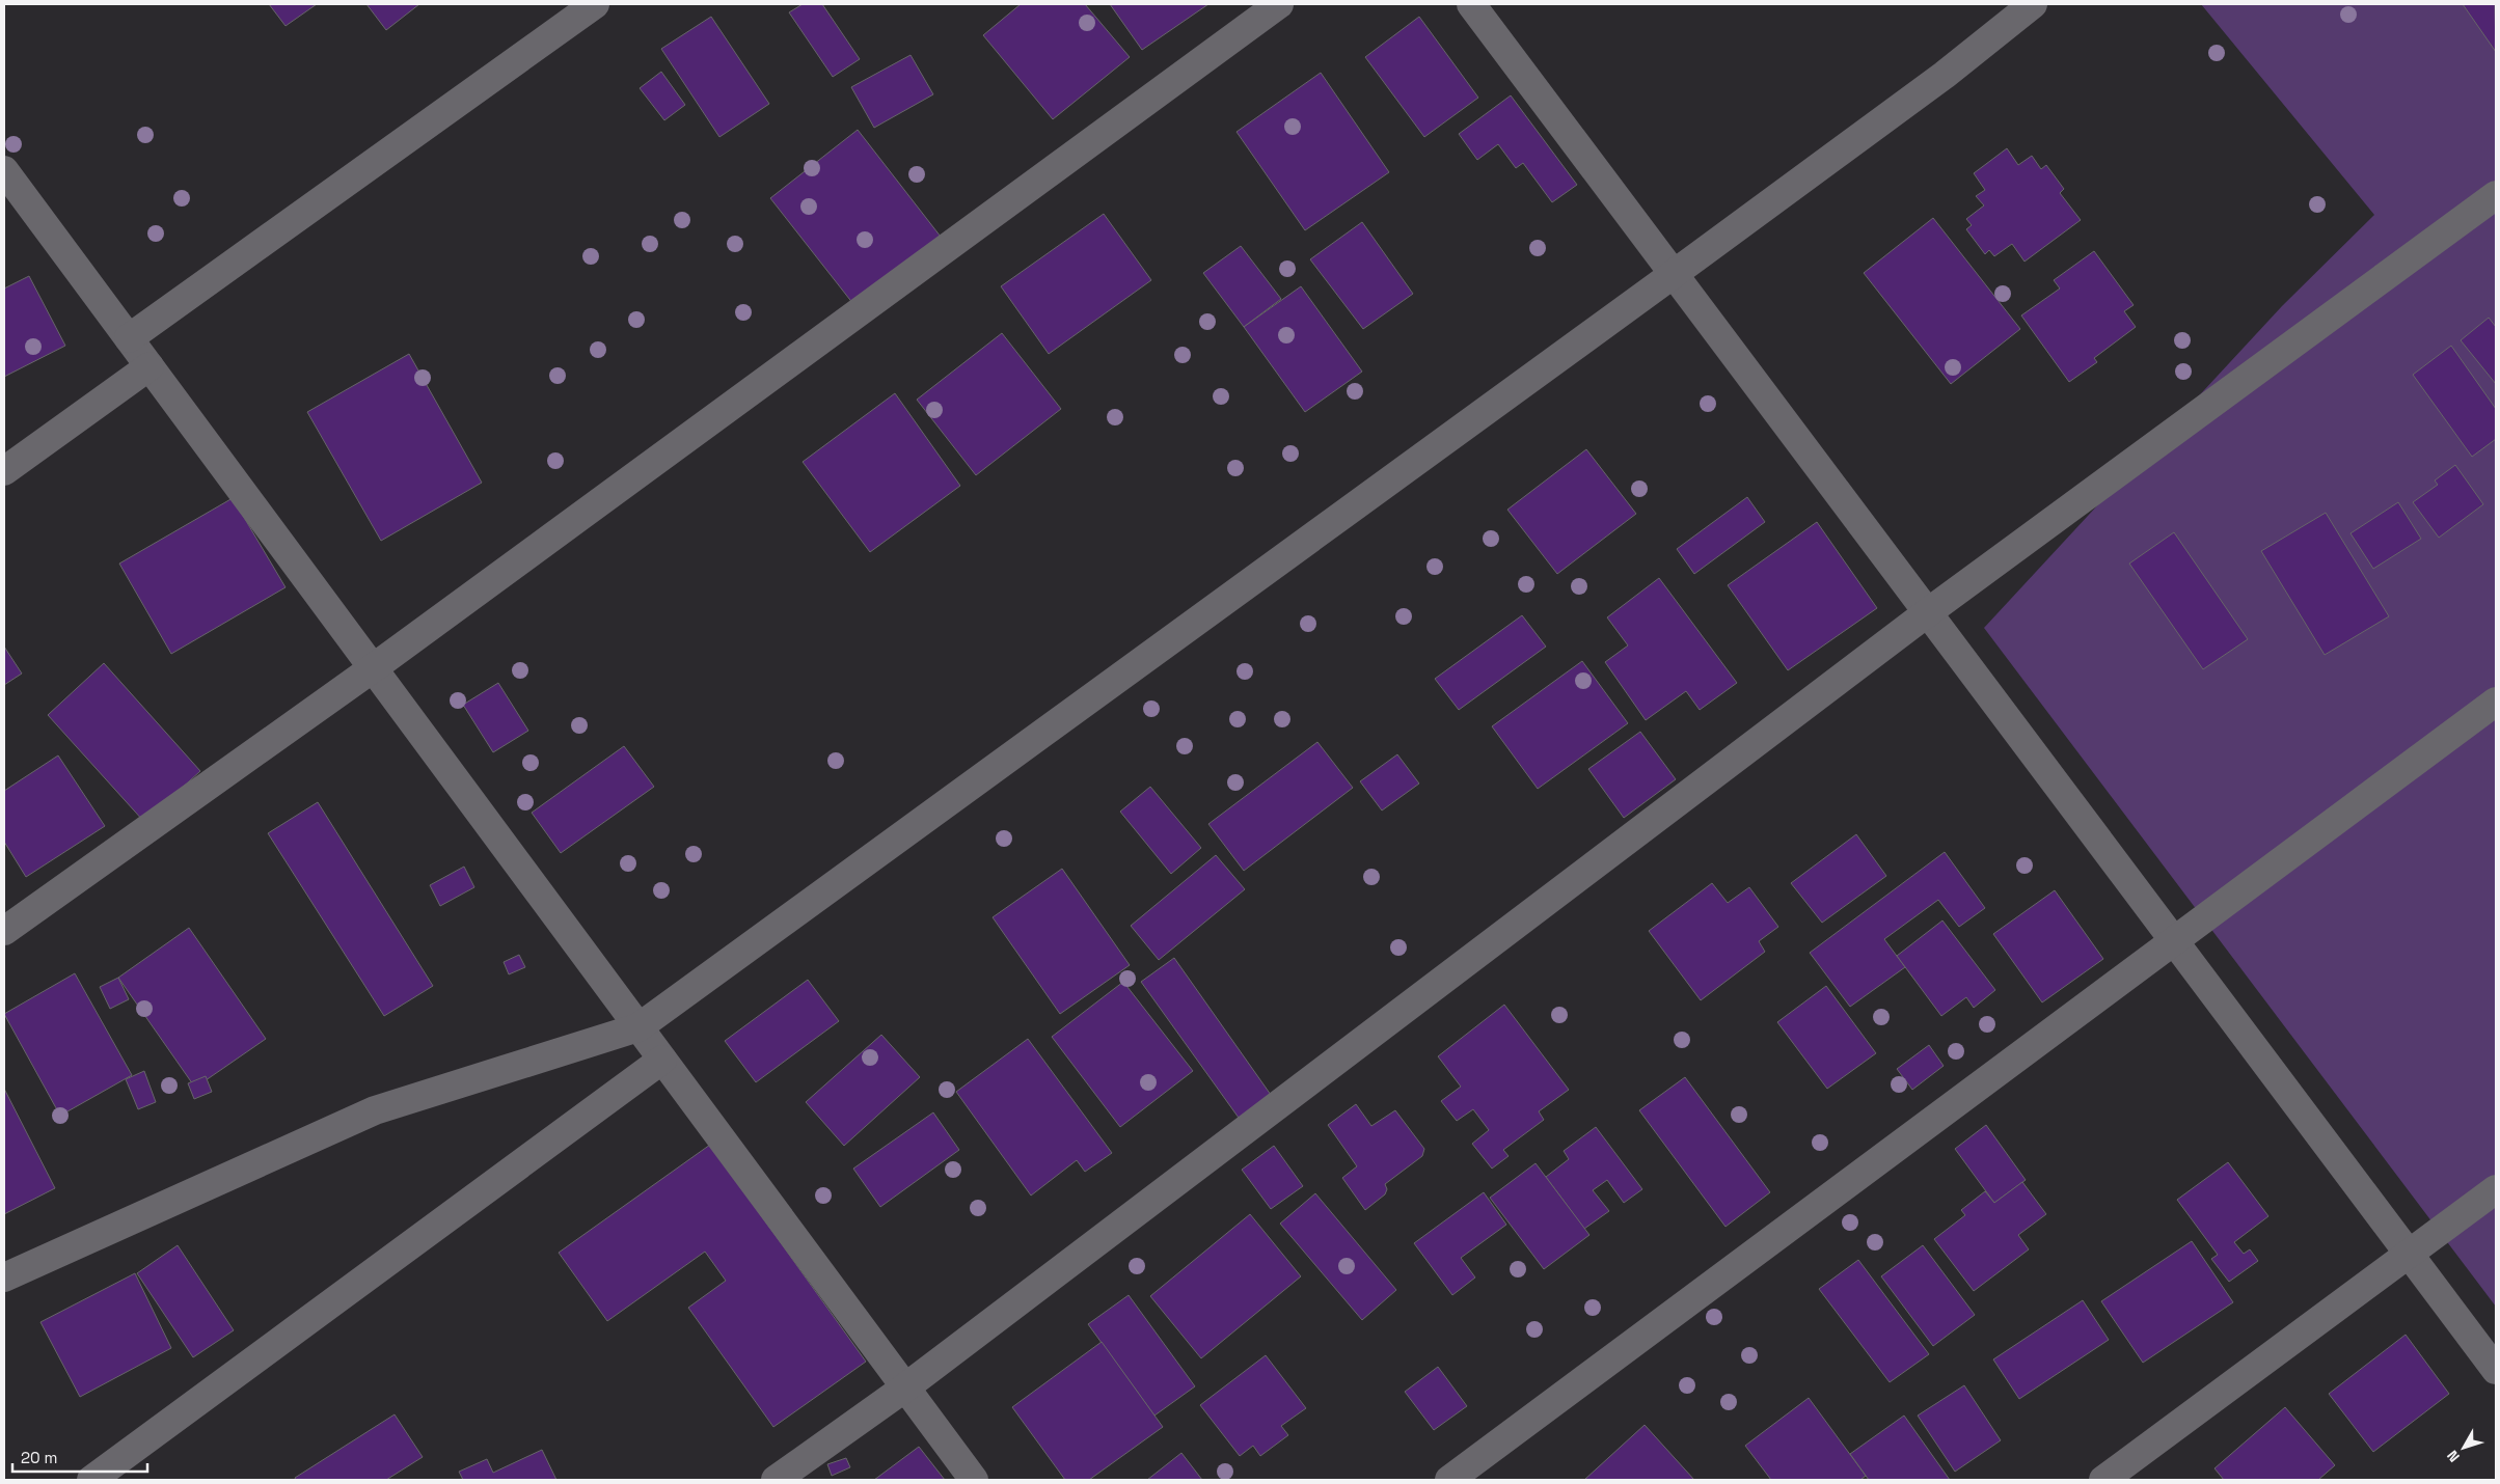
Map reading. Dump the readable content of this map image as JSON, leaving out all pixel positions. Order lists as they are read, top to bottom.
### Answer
{
  "scale_bar": "20 m",
  "north": "bottom left"
}
